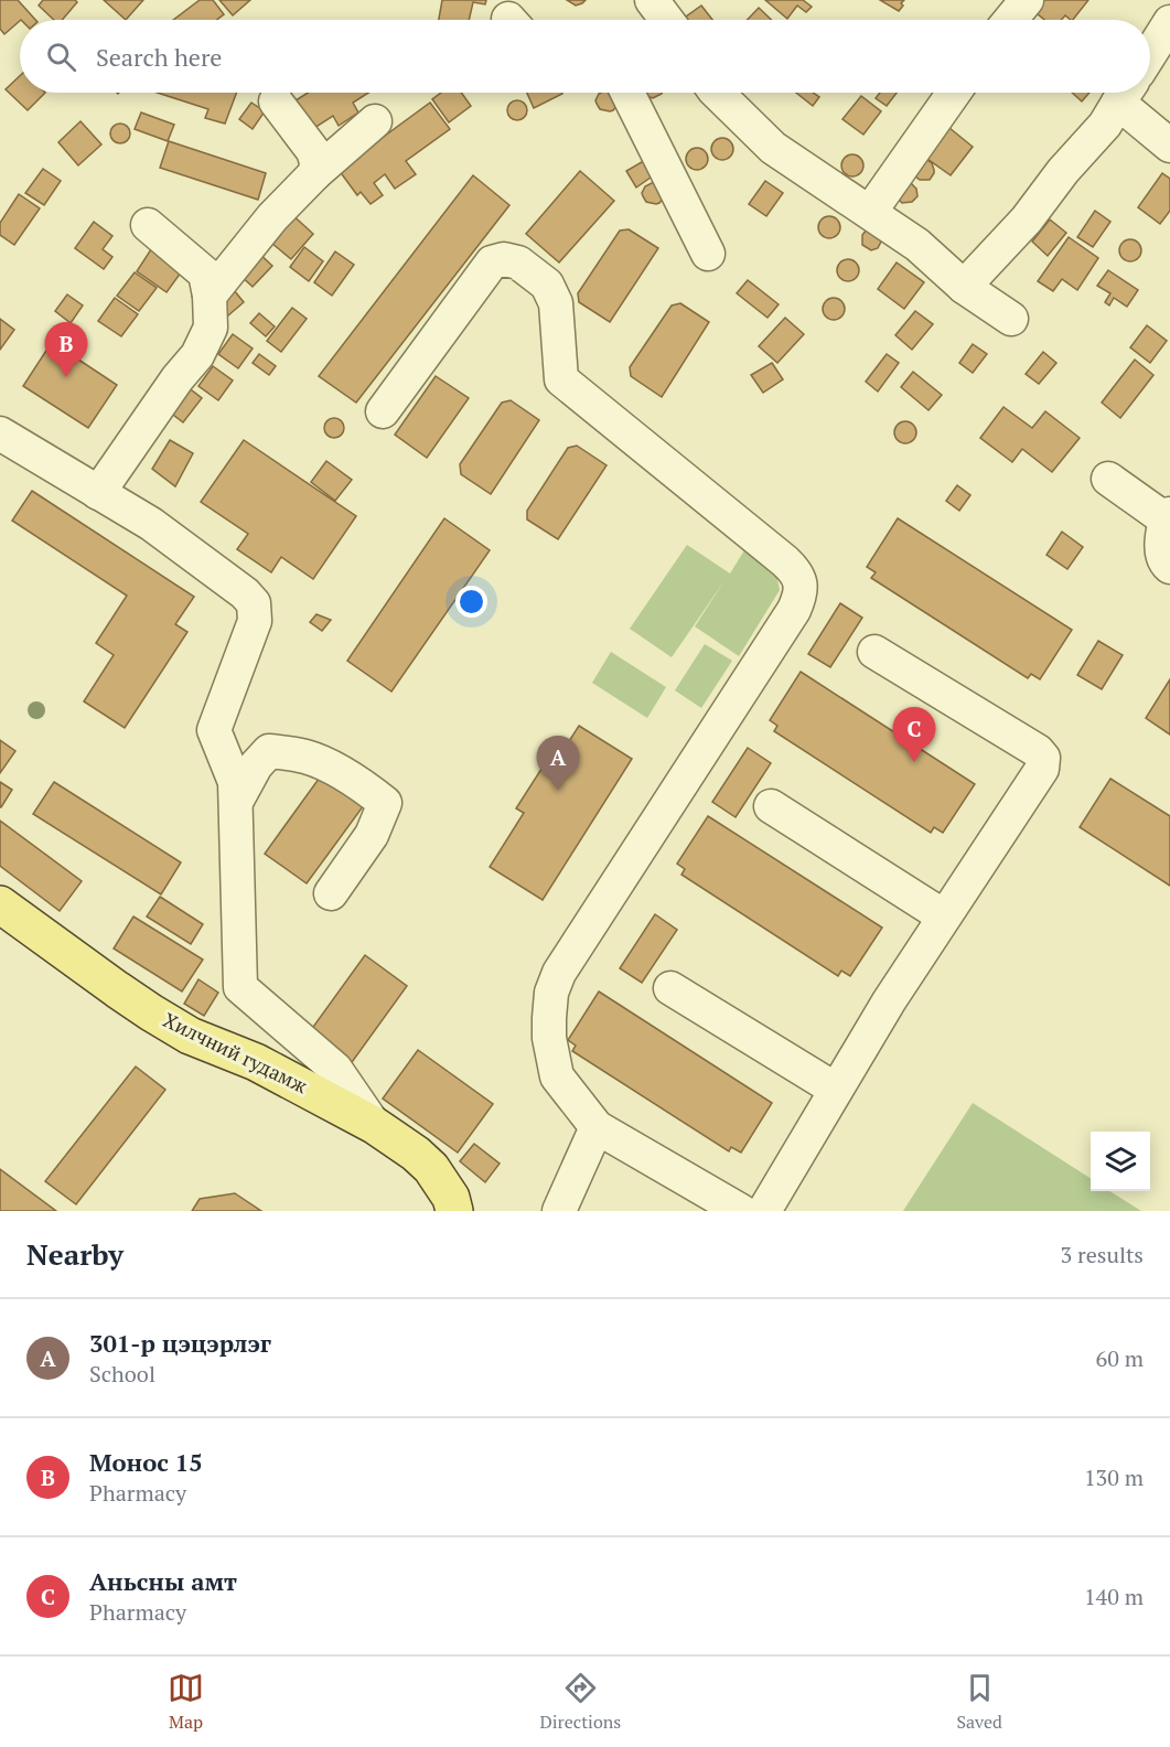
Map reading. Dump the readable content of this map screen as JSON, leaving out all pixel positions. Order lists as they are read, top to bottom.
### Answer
{
  "streets": {
    "main road": ["Хилчний гудамж"]
  },
  "page": {
    "search": "Search here",
    "pins": ["B", "C", "A"],
    "heading": ["Nearby", "3 results"],
    "list": [
      {
        "mark": "A",
        "name": "301-р цэцэрлэг",
        "note": "School",
        "value": "60 m"
      },
      {
        "mark": "B",
        "name": "Монос 15",
        "note": "Pharmacy",
        "value": "130 m"
      },
      {
        "mark": "C",
        "name": "Аньсны амт",
        "note": "Pharmacy",
        "value": "140 m"
      }
    ],
    "nav": ["Map", "Directions", "Saved"]
  }
}
